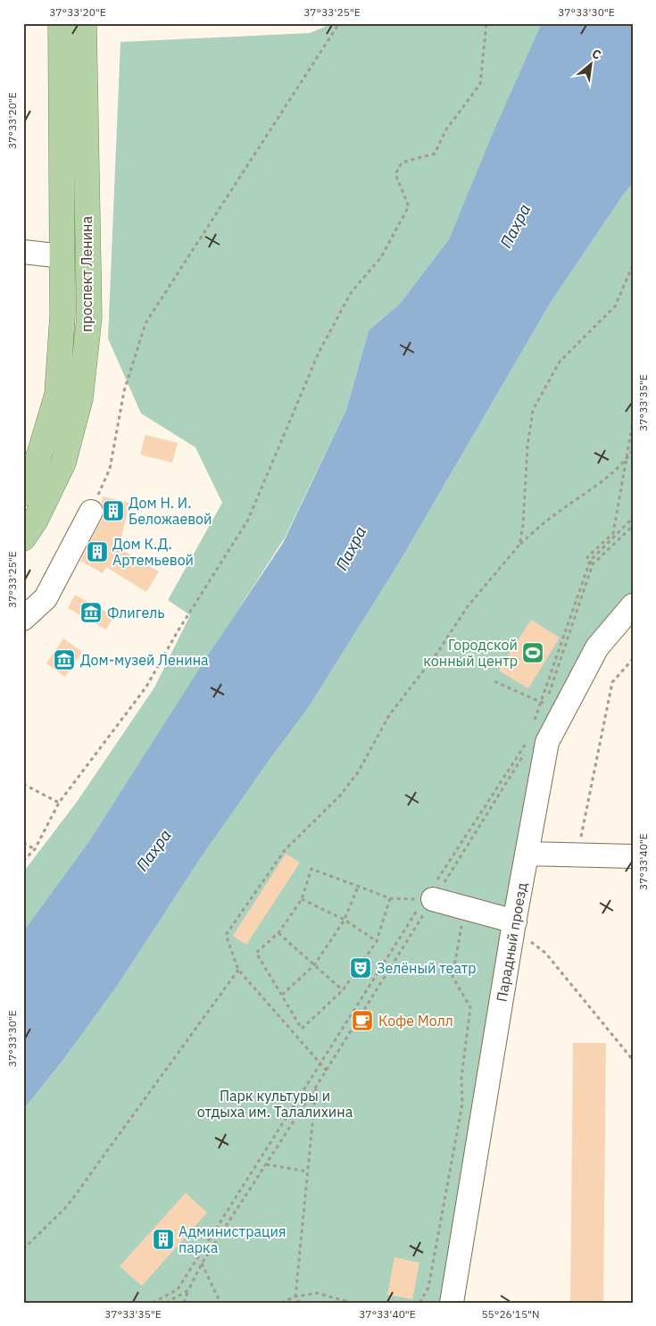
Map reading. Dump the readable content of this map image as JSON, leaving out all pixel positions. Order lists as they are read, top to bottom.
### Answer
{
  "streets": {
    "main road": ["проспект Ленина"],
    "street": ["Парадный проезд"]
  },
  "water": ["Пахра"],
  "parks": ["Парк культуры и отдыха им. Талалихина"],
  "places": {
    "building": ["Дом Н. И. Беложаевой", "Дом К.Д. Артемьевой", "Администрация парка"],
    "museum": ["Флигель", "Дом-музей Ленина"],
    "sports": ["Городской конный центр"],
    "theatre": ["Зелёный театр"],
    "cafe": ["Кофе Молл"]
  },
  "north": "top right",
  "coordinates": [
    "37°33'20\"E",
    "37°33'25\"E",
    "37°33'30\"E",
    "37°33'35\"E",
    "37°33'40\"E",
    "55°26'15\"N"
  ]
}
